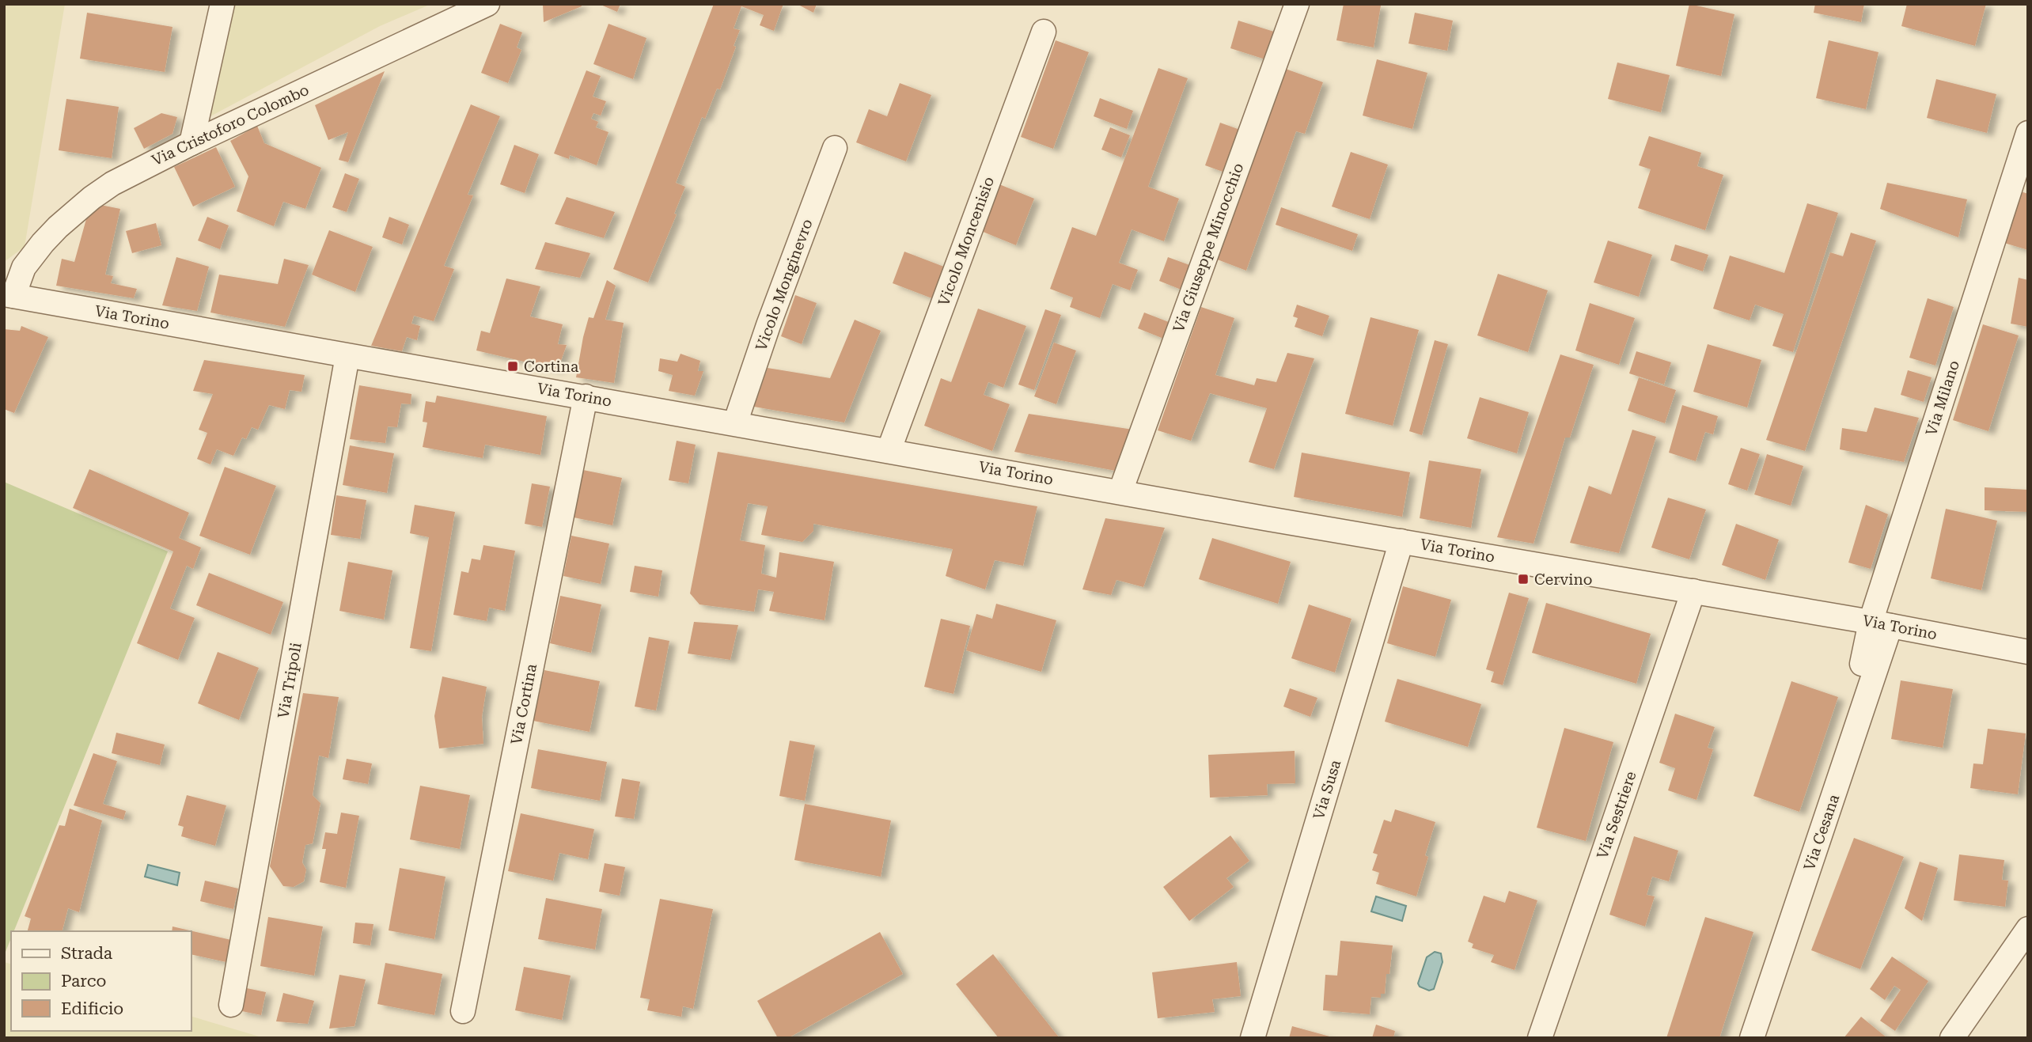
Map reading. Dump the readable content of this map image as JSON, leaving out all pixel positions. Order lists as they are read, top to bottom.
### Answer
{
  "streets": {
    "street": [
      "Via Cristoforo Colombo",
      "Vicolo Moncenisio",
      "Via Giuseppe Minocchio",
      "Vicolo Monginevro",
      "Via Torino",
      "Via Milano",
      "Via Tripoli",
      "Via Cortina",
      "Via Susa",
      "Via Sestriere",
      "Via Cesana"
    ]
  },
  "crossings": [
    ["Via Cristoforo Colombo", "Via Torino"],
    ["Vicolo Moncenisio", "Via Torino"],
    ["Via Giuseppe Minocchio", "Via Torino"],
    ["Vicolo Monginevro", "Via Torino"],
    ["Via Torino", "Via Milano"],
    ["Via Torino", "Via Tripoli"],
    ["Via Torino", "Via Cortina"],
    ["Via Torino", "Via Susa"],
    ["Via Torino", "Via Sestriere"],
    ["Via Torino", "Via Cesana"],
    ["Via Milano", "Via Cesana"]
  ],
  "places": {
    "transit": ["Cortina", "Cervino"]
  },
  "legend": ["Strada", "Parco", "Edificio"]
}
